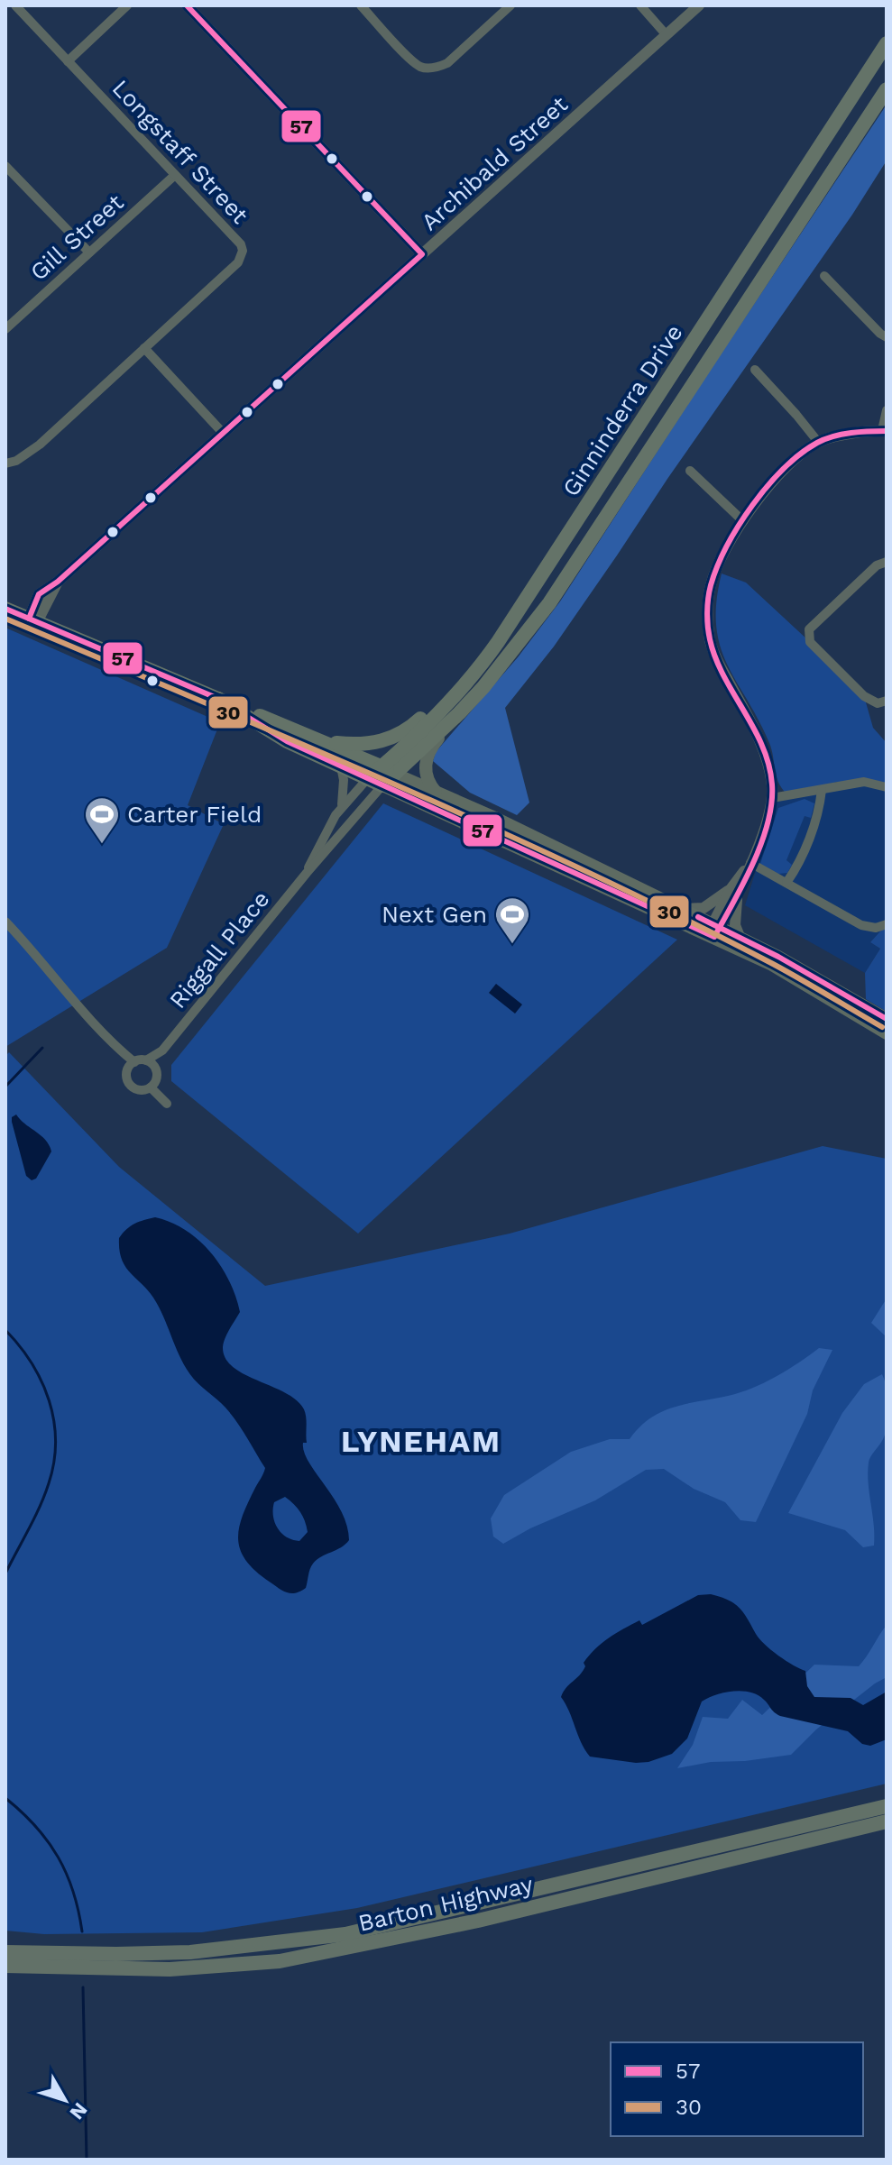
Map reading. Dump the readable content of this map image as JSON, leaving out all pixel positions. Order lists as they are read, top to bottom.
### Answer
{
  "streets": {
    "highway": ["Barton Highway"],
    "main road": ["Ginninderra Drive"],
    "street": [
      "Longstaff Street",
      "Archibald Street",
      "Gill Street",
      "Riggall Place"
    ]
  },
  "crossings": [
    ["Longstaff Street", "Gill Street"],
    ["Ginninderra Drive", "Riggall Place"]
  ],
  "districts": ["LYNEHAM"],
  "places": {
    "sports": ["Carter Field", "Next Gen"]
  },
  "lines": ["transit line 57", "transit line 30"],
  "legend": ["57", "30"],
  "north": "bottom right"
}
